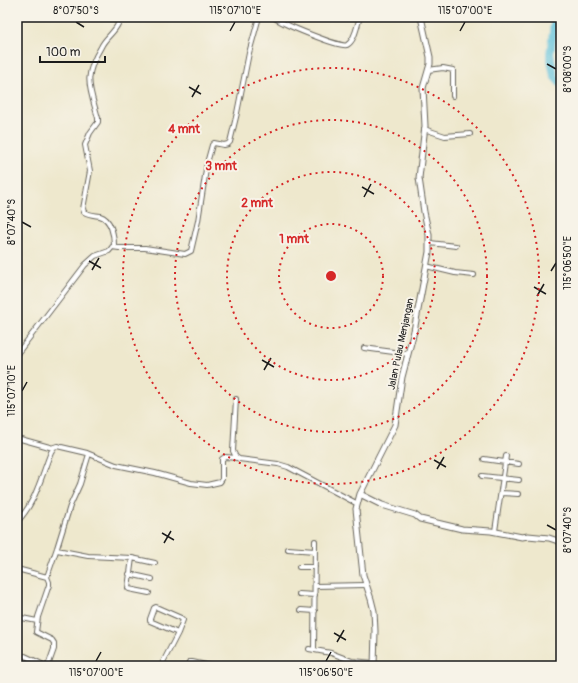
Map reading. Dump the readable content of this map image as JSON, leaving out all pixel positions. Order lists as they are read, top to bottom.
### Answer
{
  "streets": {
    "street": ["Jalan Pulau Menjangan"]
  },
  "scale_bar": "100 m",
  "coordinates": [
    "8°07'50\"S",
    "115°07'10\"E",
    "115°07'00\"E",
    "8°08'00\"S",
    "8°07'40\"S",
    "115°06'50\"E"
  ],
  "rings": [
    "4 mnt",
    "3 mnt",
    "2 mnt",
    "1 mnt"
  ]
}
